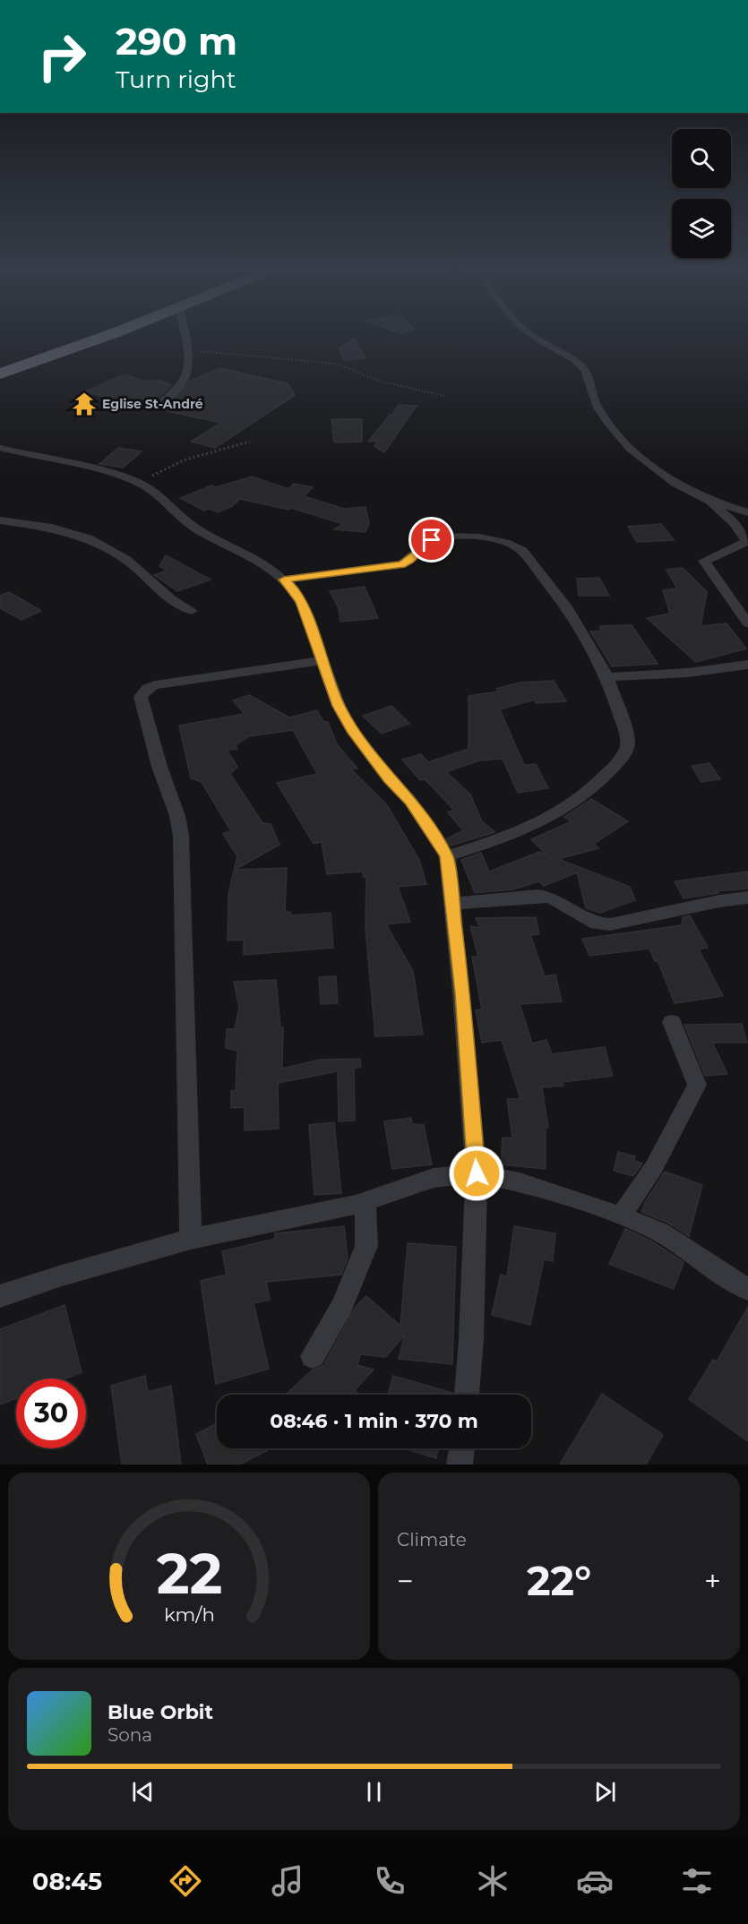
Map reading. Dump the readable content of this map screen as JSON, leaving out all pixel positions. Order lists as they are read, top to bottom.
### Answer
{
  "places": {
    "temple": ["Eglise St-André"]
  },
  "page": {
    "turn": ["290 m", "Turn right"],
    "limit": "30",
    "trip": "08:46 · 1 min · 370 m",
    "tile": "Climate",
    "heat": ["−", "22°", "+"],
    "song": ["Blue Orbit", "Sona"],
    "tabs": "08:45",
    "gauge": ["22", "km/h"]
  }
}
